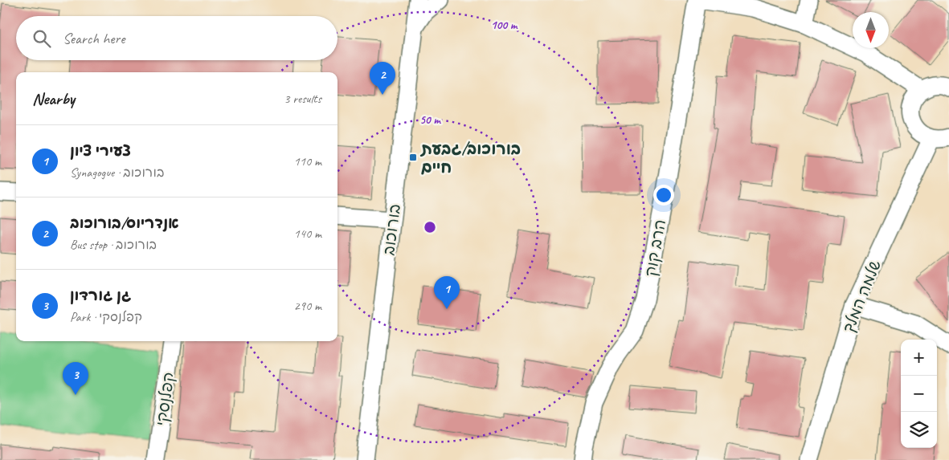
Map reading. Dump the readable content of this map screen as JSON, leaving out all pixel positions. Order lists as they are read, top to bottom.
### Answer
{
  "streets": {
    "street": [
      "בורוכוב",
      "הרב קוק",
      "שלמה המלך",
      "קפלנסקי"
    ]
  },
  "places": {
    "transit": ["בורוכוב/גבעת חיים"]
  },
  "north": "bottom",
  "page": {
    "search": "Search here",
    "pins": ["2", "1", "3"],
    "heading": ["Nearby", "3 results"],
    "list": [
      {
        "mark": "1",
        "name": "צעירי ציון",
        "note": "Synagogue · בורוכוב",
        "value": "110 m"
      },
      {
        "mark": "2",
        "name": "אנדריוס/בורוכוב",
        "note": "Bus stop · בורוכוב",
        "value": "140 m"
      },
      {
        "mark": "3",
        "name": "גן גורדון",
        "note": "Park · קפלנסקי",
        "value": "290 m"
      }
    ],
    "map_buttons": ["+", "−"]
  },
  "rings": ["100 m", "50 m"]
}
